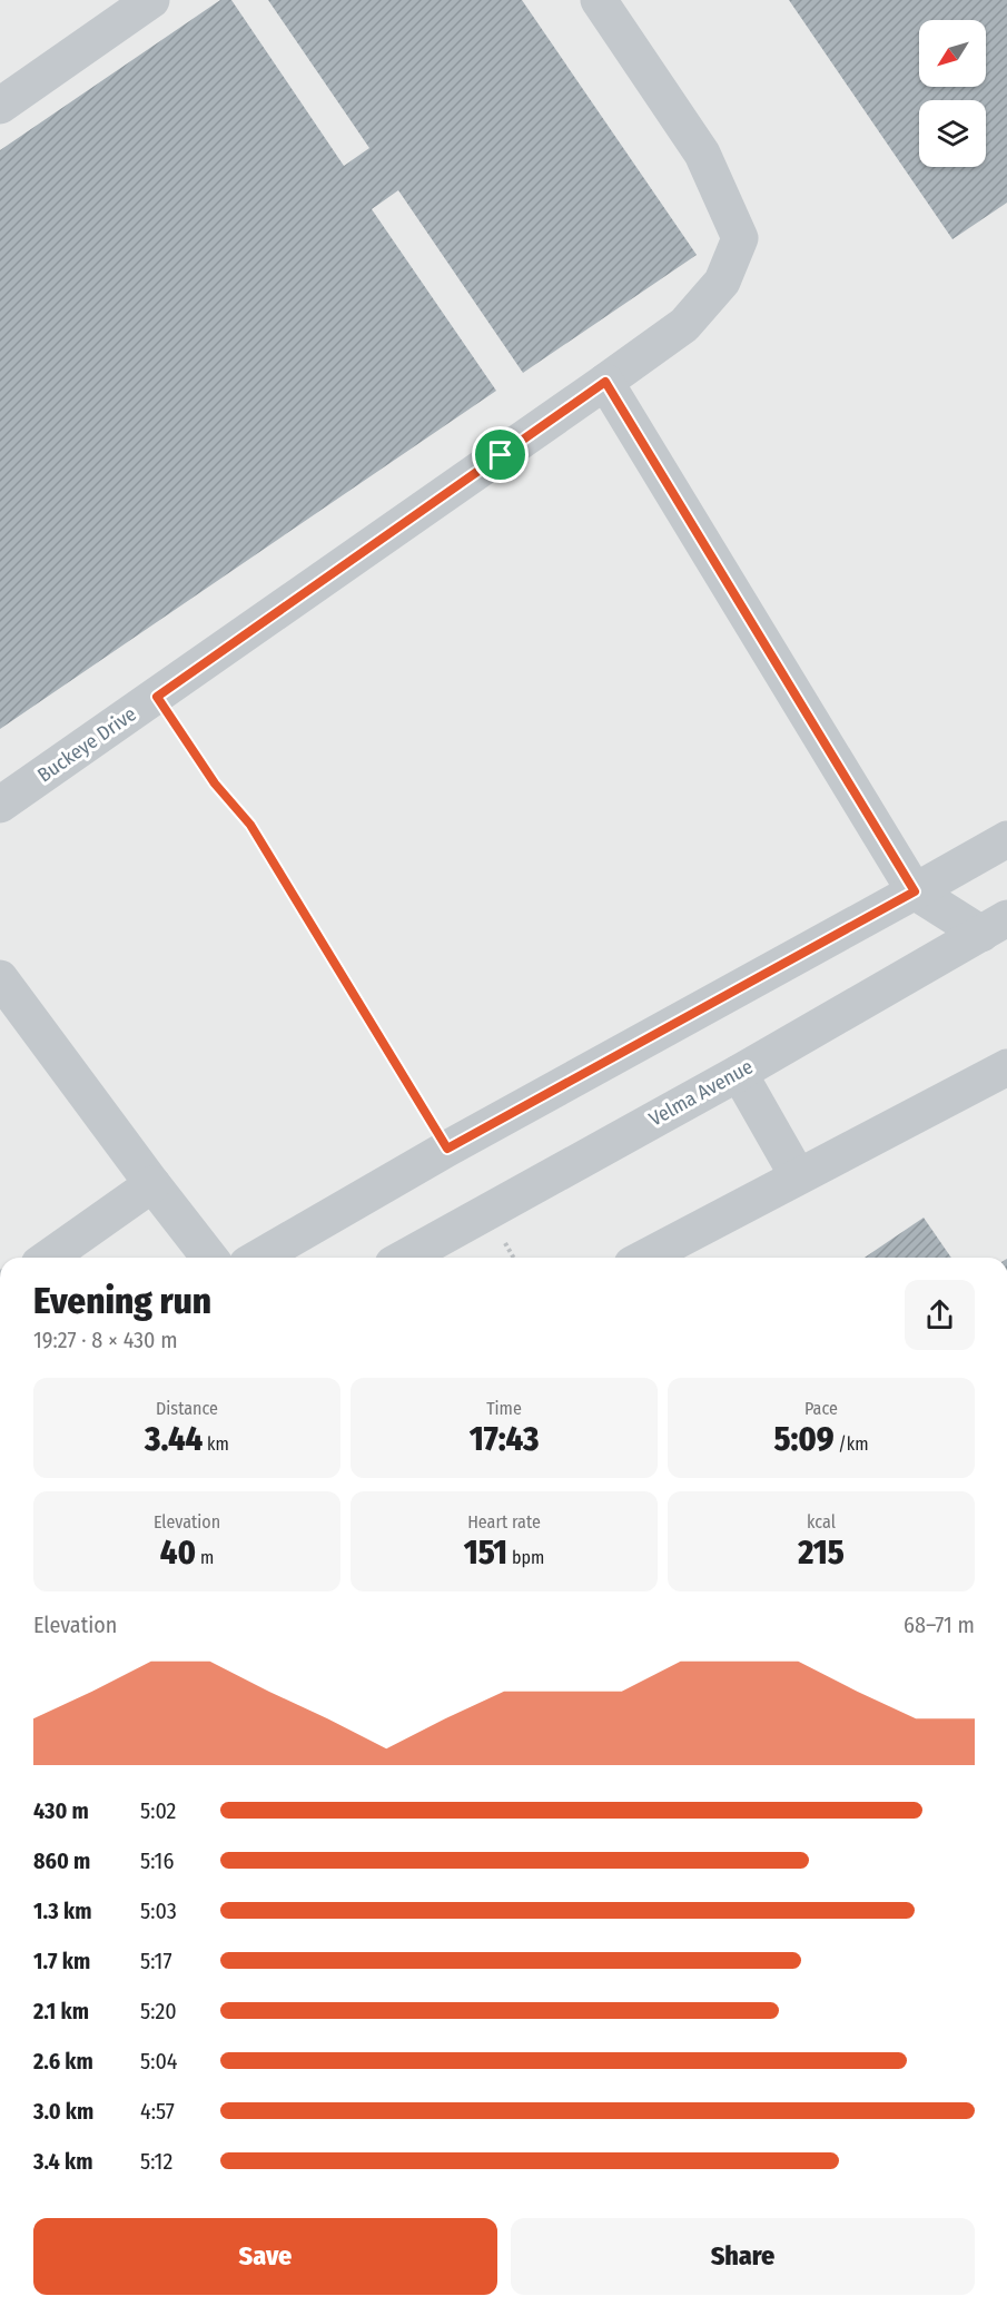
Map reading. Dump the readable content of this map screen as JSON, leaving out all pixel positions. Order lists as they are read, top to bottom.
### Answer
{
  "streets": {
    "street": ["Buckeye Drive", "Velma Avenue"]
  },
  "north": "bottom left",
  "page": {
    "heading": ["Evening run", "19:27 · 8 × 430 m"],
    "stats": [
      ["Distance", "3.44 km"],
      ["Time", "17:43"],
      ["Pace", "5:09 /km"],
      ["Elevation", "40 m"],
      ["Heart rate", "151 bpm"],
      ["kcal", "215"]
    ],
    "chart": ["Elevation", "68–71 m"],
    "list": [
      {
        "name": "430 m",
        "note": "5:02"
      },
      {
        "name": "860 m",
        "note": "5:16"
      },
      {
        "name": "1.3 km",
        "note": "5:03"
      },
      {
        "name": "1.7 km",
        "note": "5:17"
      },
      {
        "name": "2.1 km",
        "note": "5:20"
      },
      {
        "name": "2.6 km",
        "note": "5:04"
      },
      {
        "name": "3.0 km",
        "note": "4:57"
      },
      {
        "name": "3.4 km",
        "note": "5:12"
      }
    ],
    "buttons": ["Save", "Share"]
  }
}
